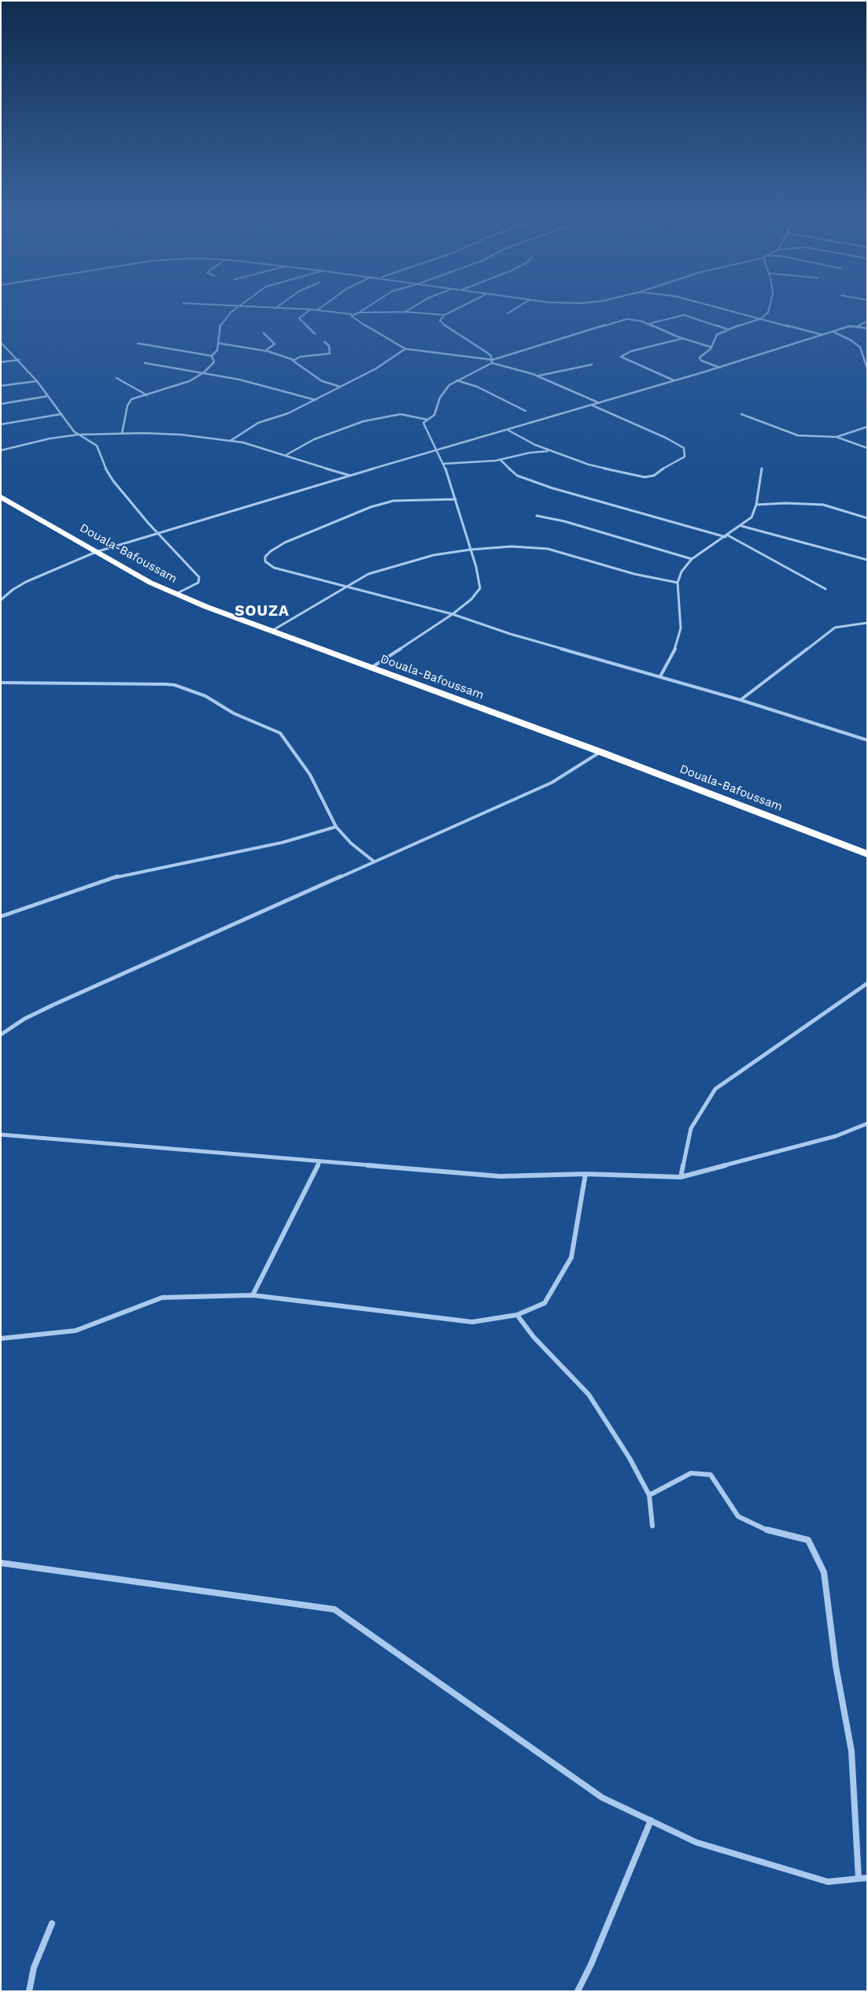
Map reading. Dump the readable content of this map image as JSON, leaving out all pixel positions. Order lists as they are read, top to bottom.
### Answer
{
  "streets": {
    "highway": ["Douala-Bafoussam"]
  },
  "districts": ["SOUZA"]
}
